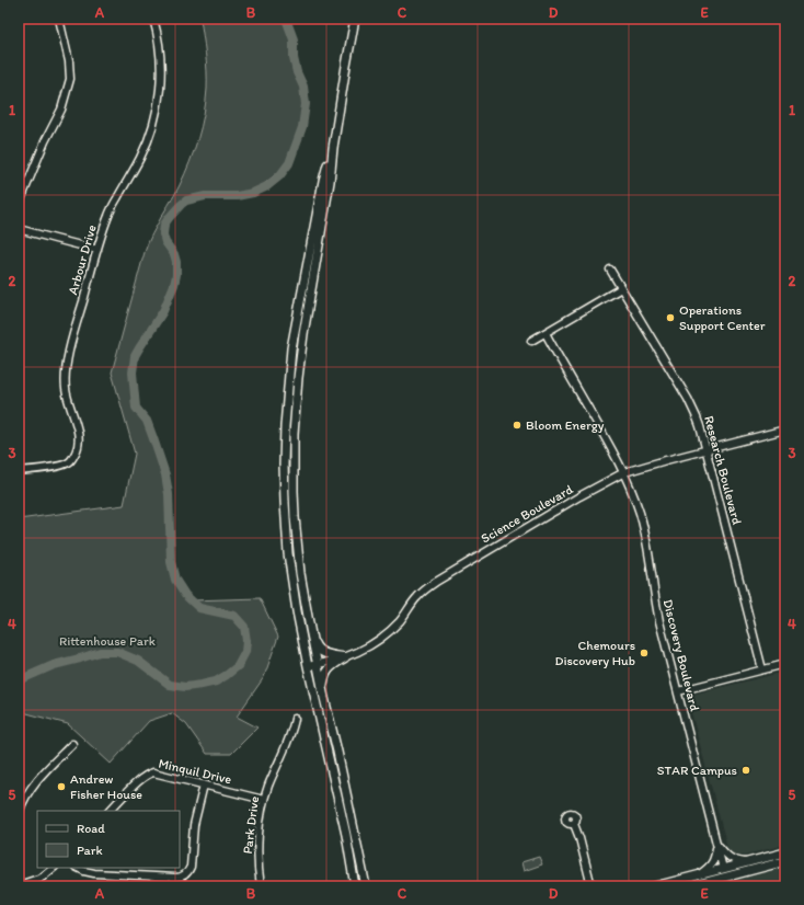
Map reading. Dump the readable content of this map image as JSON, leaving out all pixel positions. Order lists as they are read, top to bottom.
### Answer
{
  "streets": {
    "street": [
      "Arbour Drive",
      "Research Boulevard",
      "Science Boulevard",
      "Discovery Boulevard",
      "Minquil Drive",
      "Park Drive"
    ]
  },
  "crossings": [
    ["Research Boulevard", "Science Boulevard"],
    ["Science Boulevard", "Discovery Boulevard"],
    ["Minquil Drive", "Park Drive"]
  ],
  "parks": ["Rittenhouse Park"],
  "places": [
    "Operations Support Center",
    "Bloom Energy",
    "Chemours Discovery Hub",
    "STAR Campus",
    "Andrew Fisher House"
  ],
  "legend": ["Road", "Park"],
  "grid": {
    "columns": [
      "A",
      "B",
      "C",
      "D",
      "E"
    ],
    "rows": [
      "1",
      "2",
      "3",
      "4",
      "5"
    ]
  }
}
